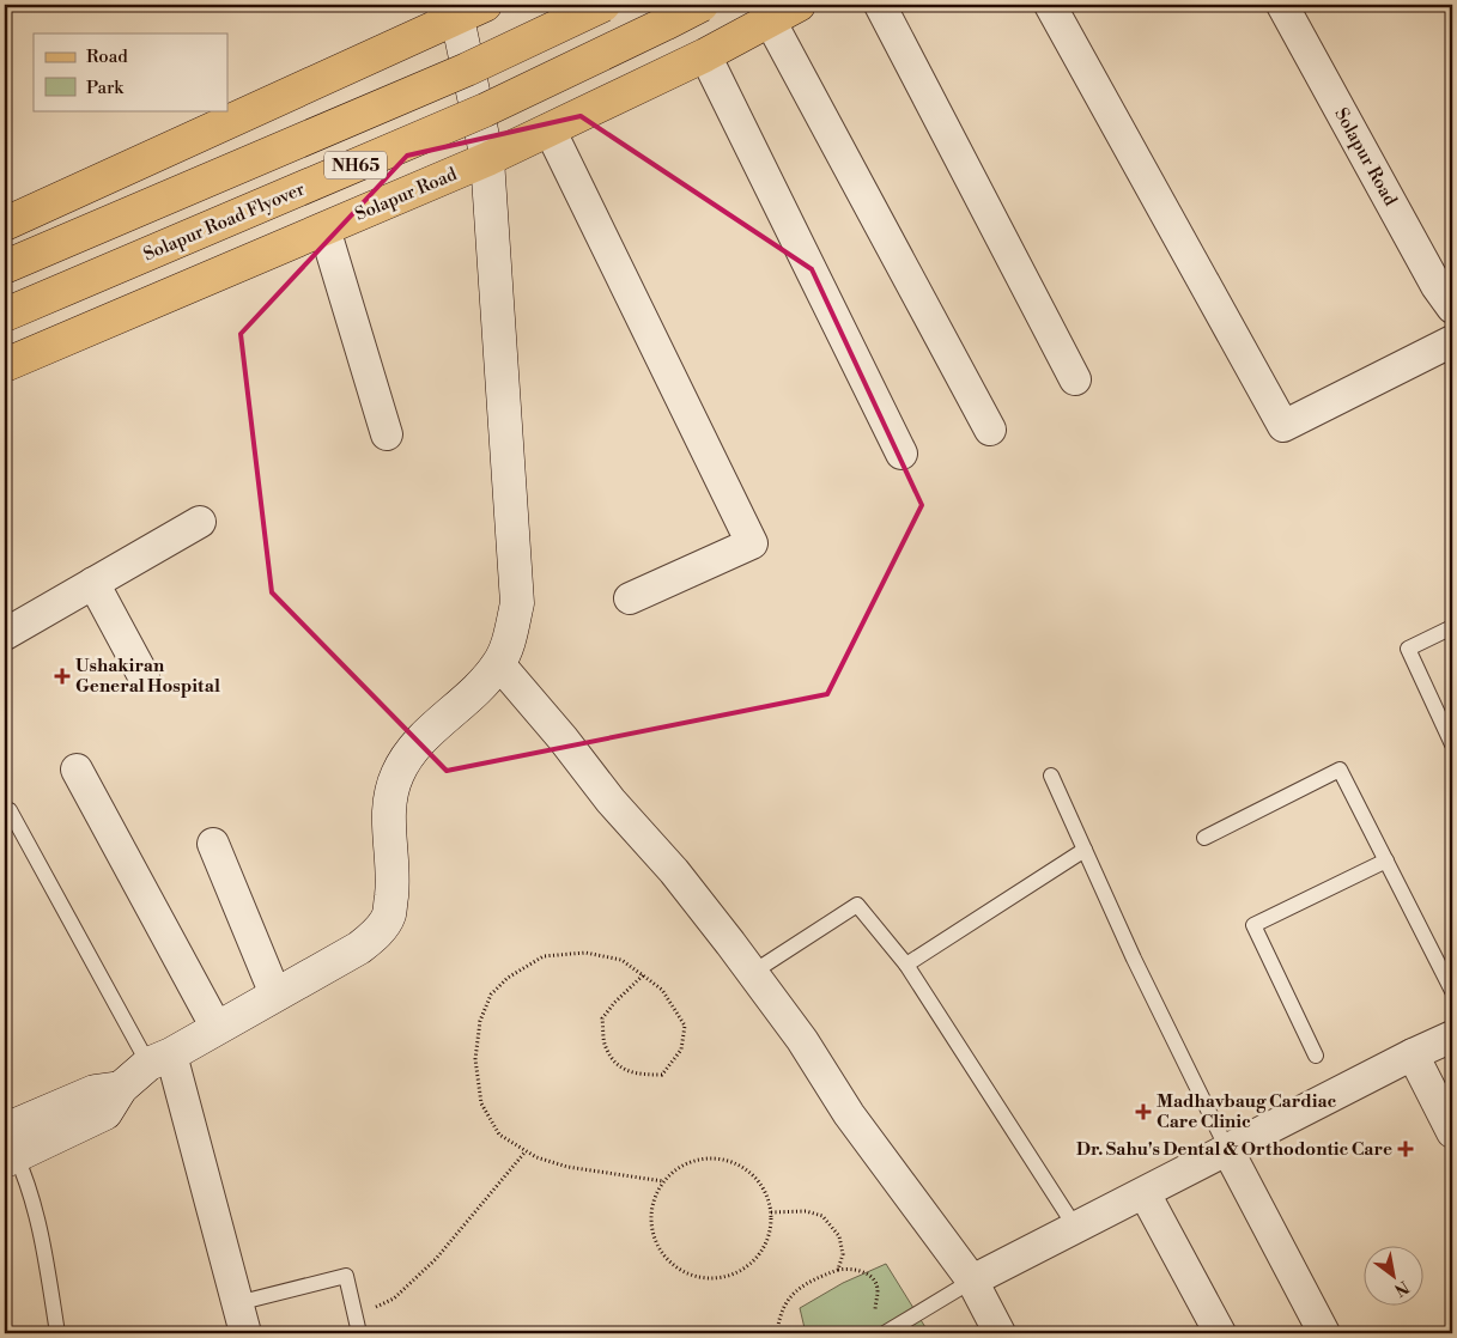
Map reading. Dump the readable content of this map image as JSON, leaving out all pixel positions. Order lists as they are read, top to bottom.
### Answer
{
  "streets": {
    "main road": ["Solapur Road", "NH65", "Solapur Road Flyover"]
  },
  "places": {
    "health": ["Ushakiran General Hospital", "Madhavbaug Cardiac Care Clinic", "Dr. Sahu's Dental & Orthodontic Care"]
  },
  "legend": ["Road", "Park"],
  "north": "bottom right"
}
